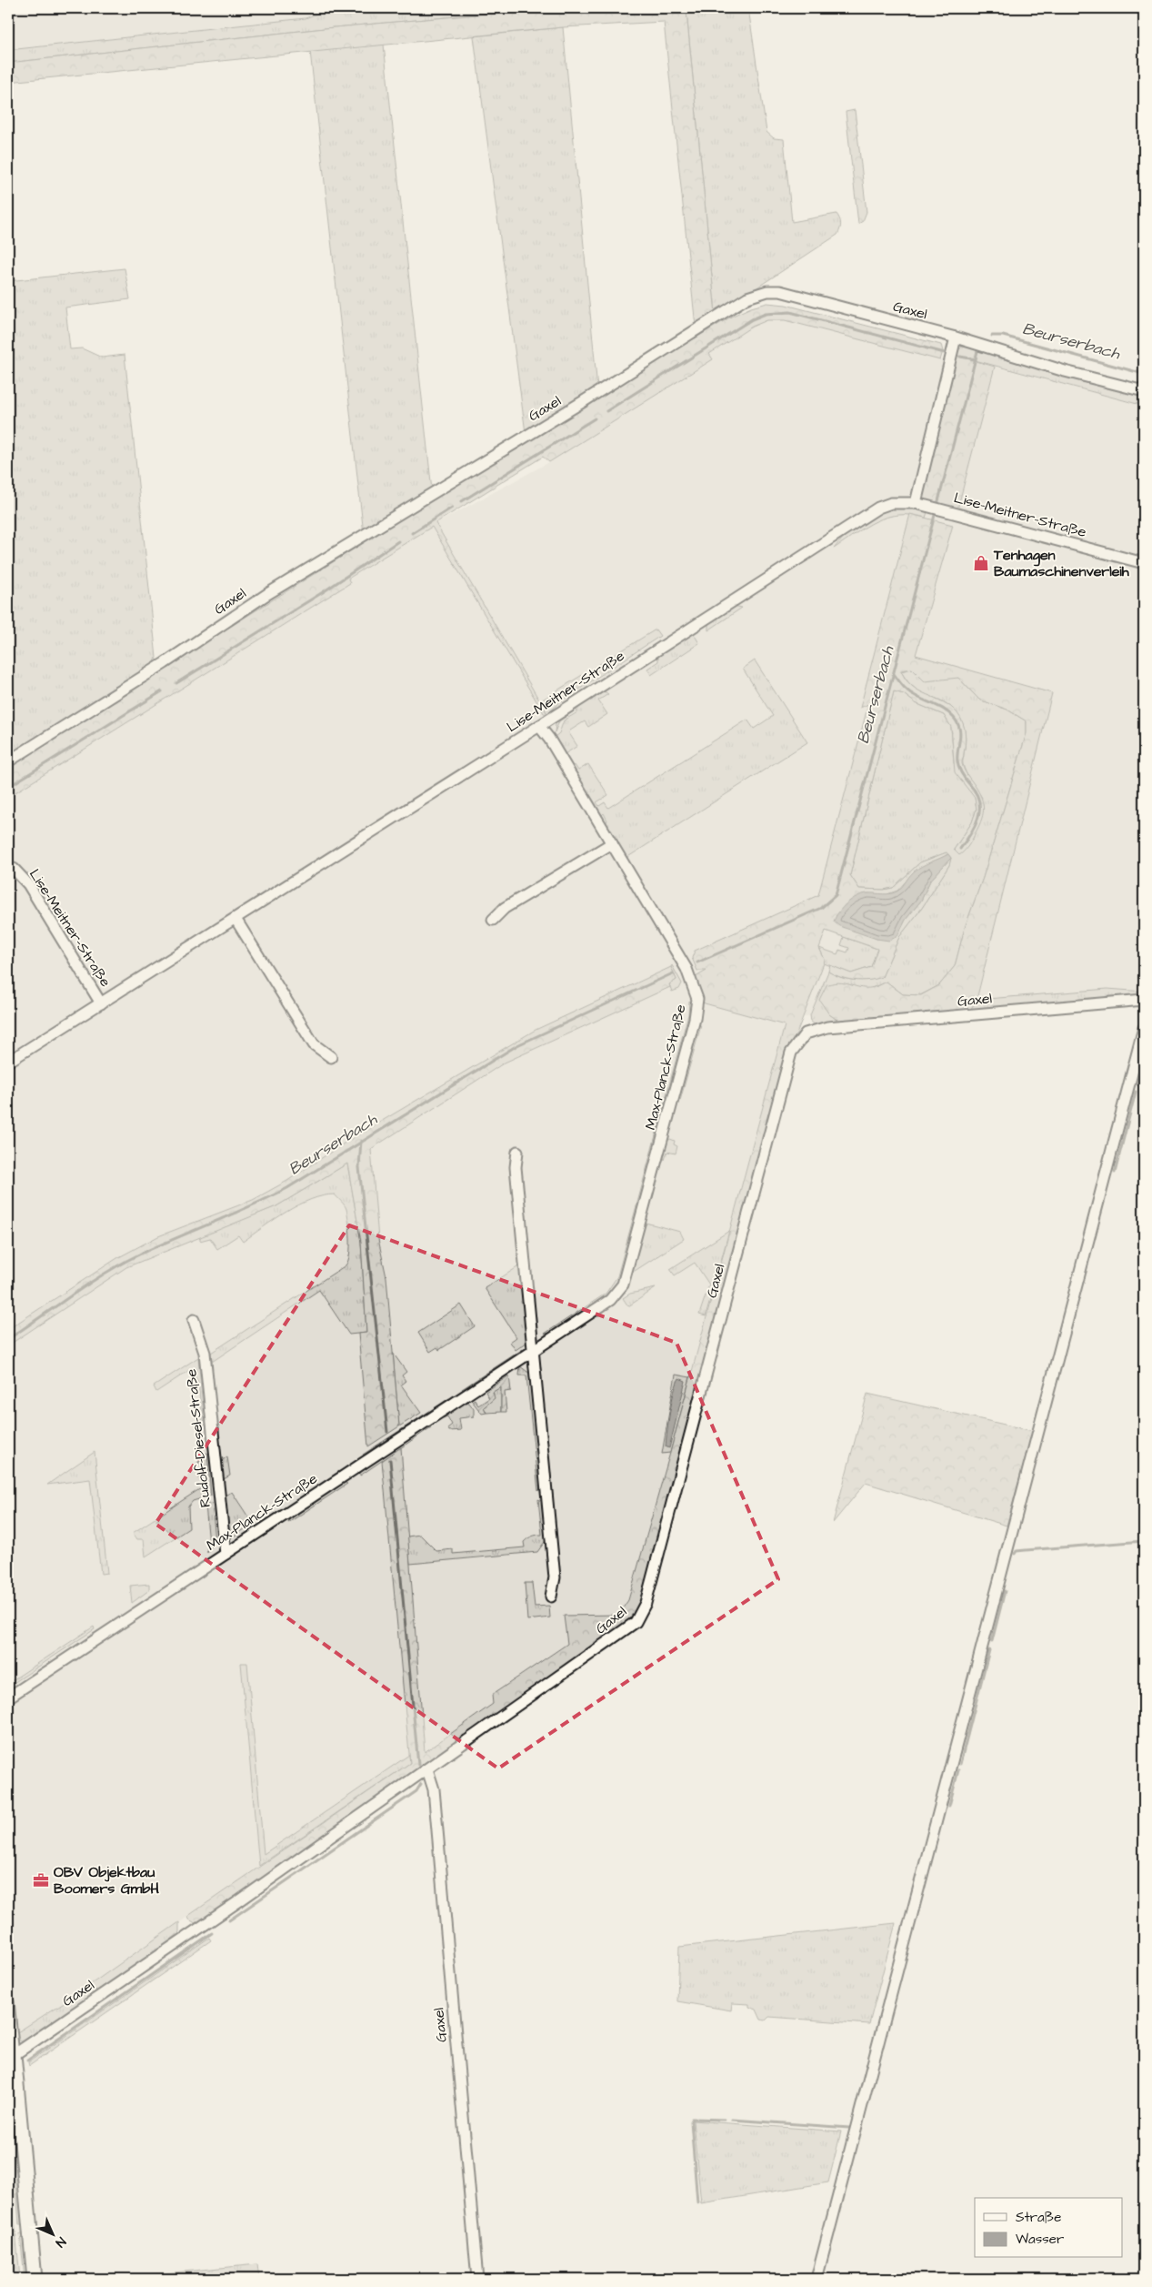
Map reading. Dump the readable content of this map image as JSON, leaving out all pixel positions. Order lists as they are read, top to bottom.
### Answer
{
  "streets": {
    "street": [
      "Gaxel",
      "Lise-Meitner-Straße",
      "Max-Planck-Straße",
      "Rudolf-Diesel-Straße"
    ]
  },
  "crossings": [
    ["Lise-Meitner-Straße", "Max-Planck-Straße"],
    ["Max-Planck-Straße", "Rudolf-Diesel-Straße"]
  ],
  "water": ["Beurserbach"],
  "places": {
    "shop": ["Tenhagen Baumaschinenverleih"],
    "office": ["OBV Objektbau Boomers GmbH"]
  },
  "legend": ["Straße", "Wasser"],
  "north": "bottom right"
}
